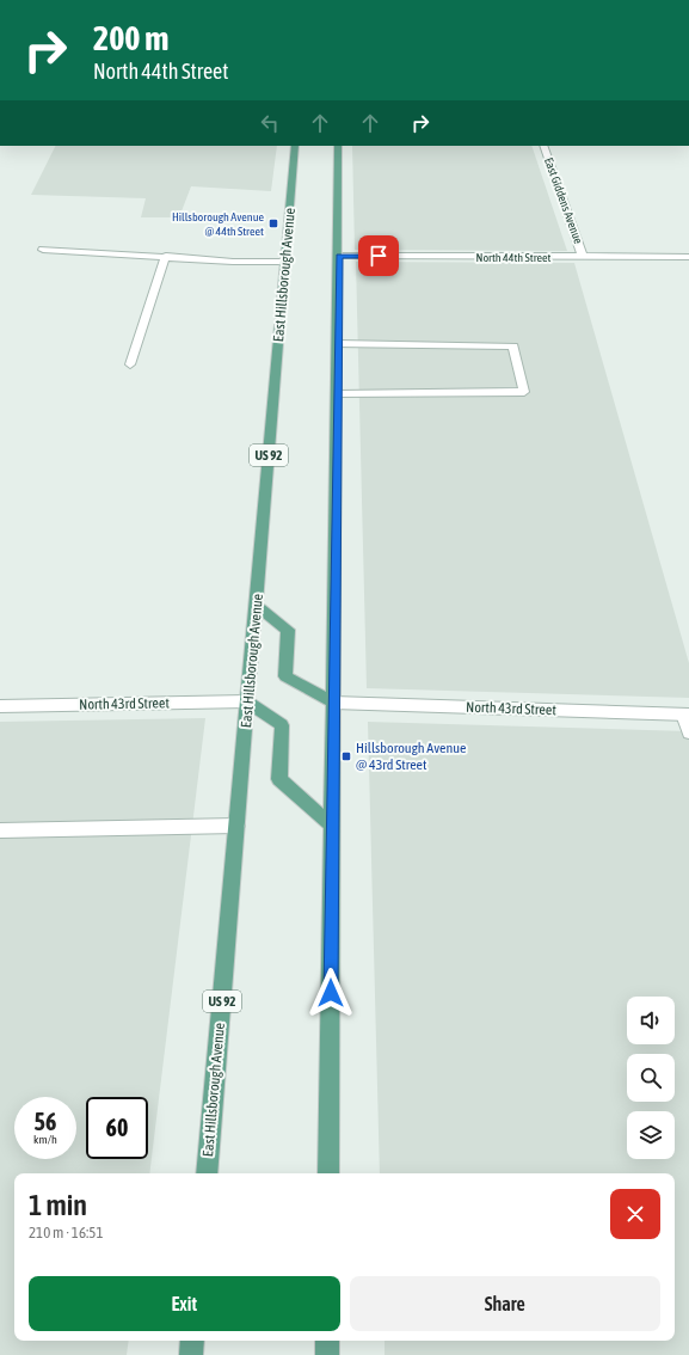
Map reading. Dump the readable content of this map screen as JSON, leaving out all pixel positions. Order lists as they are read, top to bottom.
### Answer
{
  "streets": {
    "main road": ["East Hillsborough Avenue", "US 92"],
    "street": ["East Giddens Avenue", "North 44th Street", "North 43rd Street"]
  },
  "crossings": [
    ["East Giddens Avenue", "North 44th Street"],
    ["East Hillsborough Avenue", "North 43rd Street"]
  ],
  "places": {
    "transit": ["Hillsborough Avenue @ 44th Street", "Hillsborough Avenue @ 43rd Street"]
  },
  "page": {
    "turn": ["200 m", "North 44th Street"],
    "speed": "56 km/h",
    "limit": "60",
    "heading": ["1 min", "210 m · 16:51"],
    "buttons": ["Exit", "Share"]
  }
}
